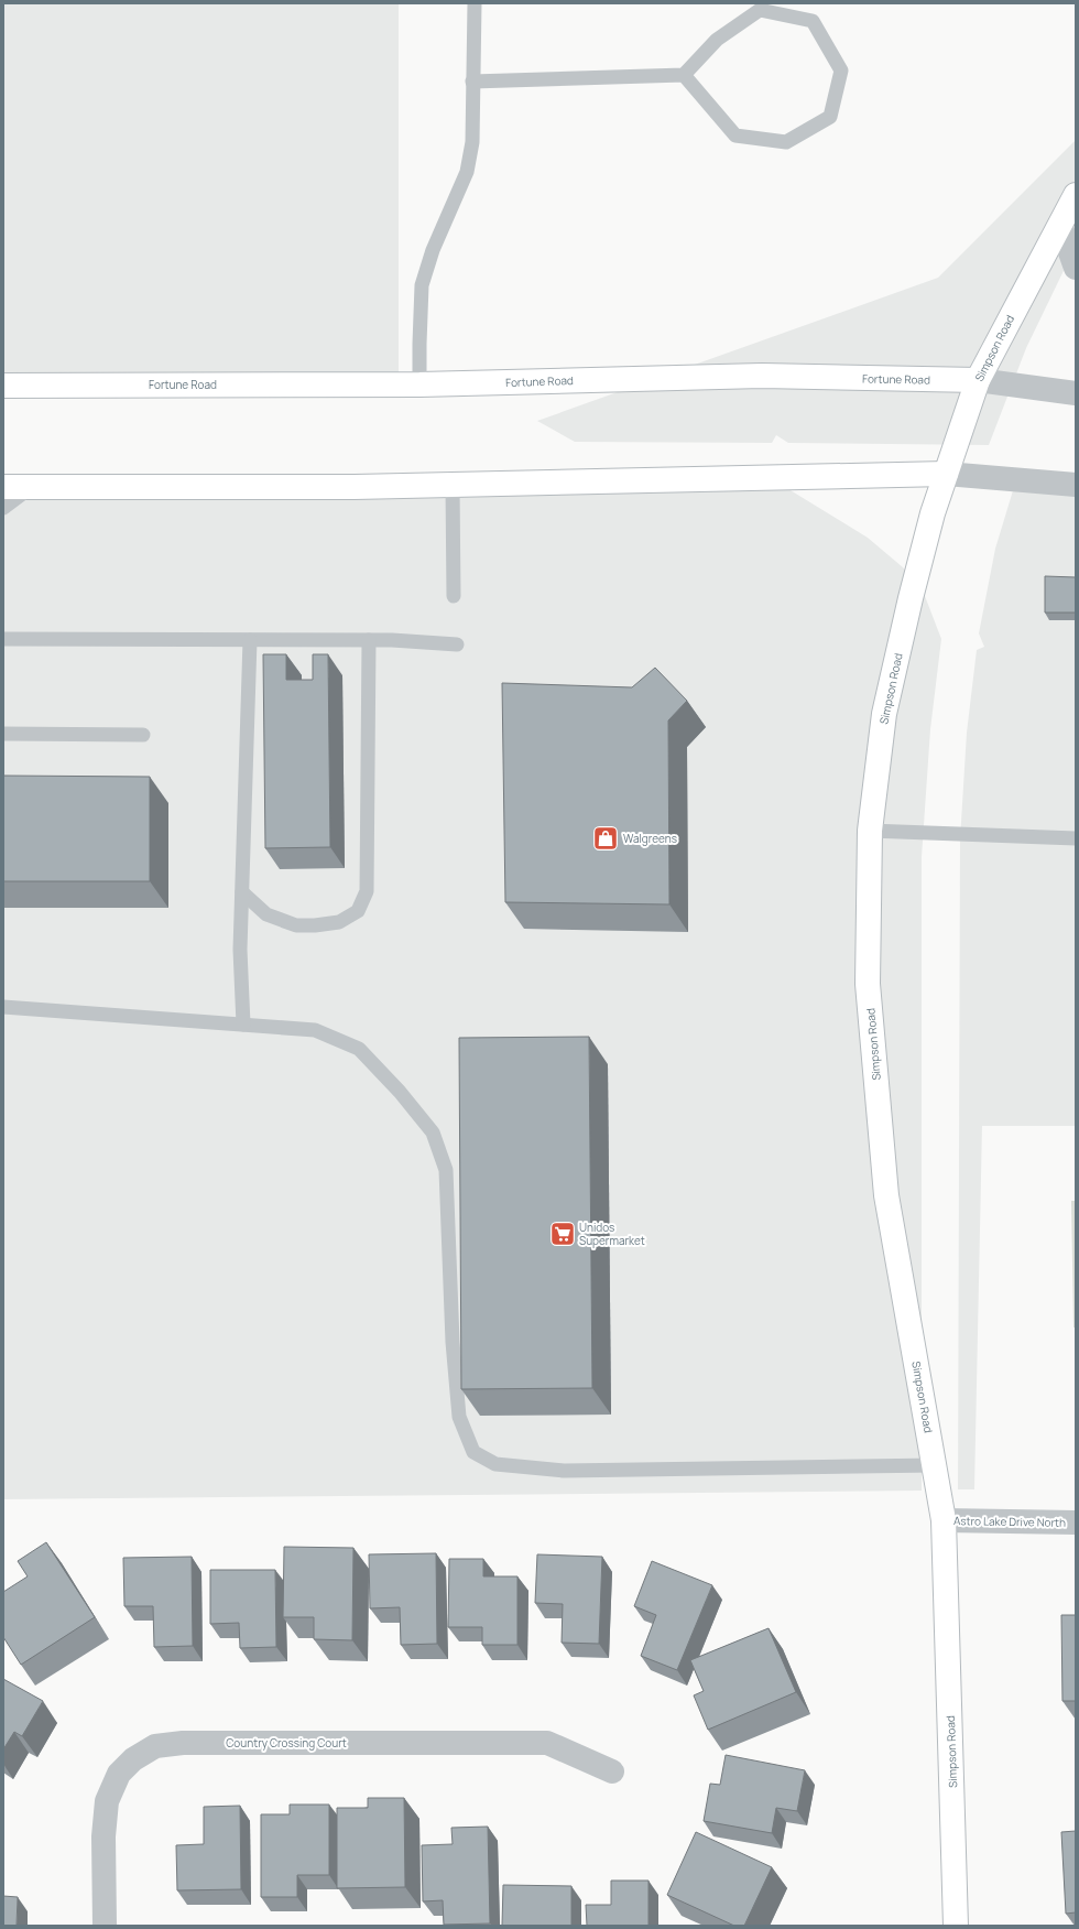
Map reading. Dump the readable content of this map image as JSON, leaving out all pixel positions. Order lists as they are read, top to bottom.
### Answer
{
  "streets": {
    "main road": ["Simpson Road", "Fortune Road"],
    "street": ["Astro Lake Drive North", "Country Crossing Court"]
  },
  "crossings": [
    ["Simpson Road", "Fortune Road"],
    ["Simpson Road", "Astro Lake Drive North"]
  ],
  "places": {
    "shop": ["Walgreens"],
    "supermarket": ["Unidos Supermarket"]
  }
}
